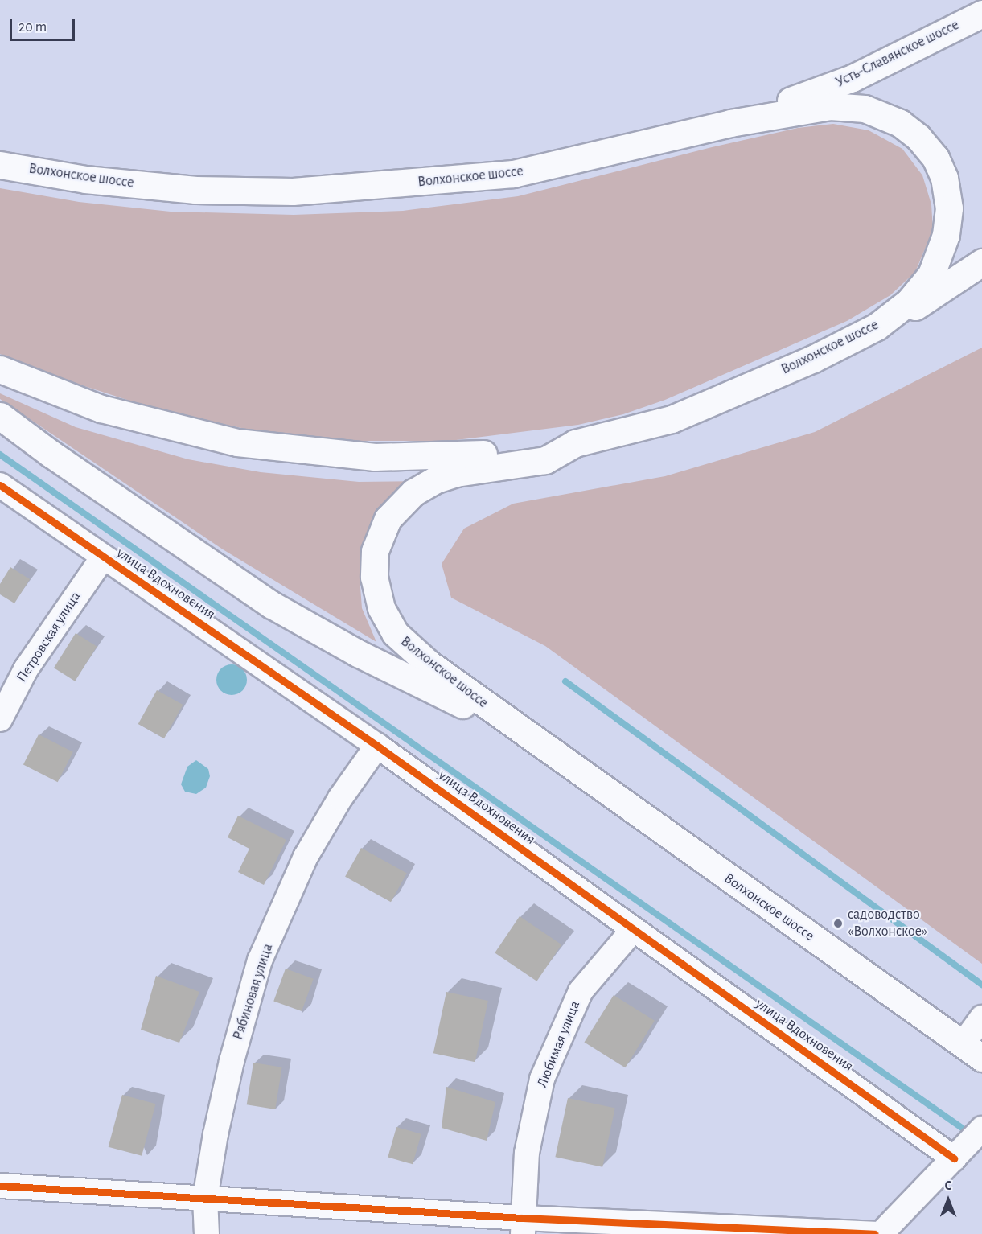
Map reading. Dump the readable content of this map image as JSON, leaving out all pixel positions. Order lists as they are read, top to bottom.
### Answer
{
  "streets": {
    "main road": ["Усть-Славянское шоссе", "Волхонское шоссе"],
    "street": [
      "улица Вдохновения",
      "Петровская улица",
      "Рябиновая улица",
      "Любимая улица"
    ]
  },
  "crossings": [
    ["Усть-Славянское шоссе", "Волхонское шоссе"],
    ["улица Вдохновения", "Петровская улица"],
    ["улица Вдохновения", "Рябиновая улица"],
    ["улица Вдохновения", "Любимая улица"]
  ],
  "places": ["садоводство «Волхонское»"],
  "scale_bar": "20 m",
  "north": "top"
}
